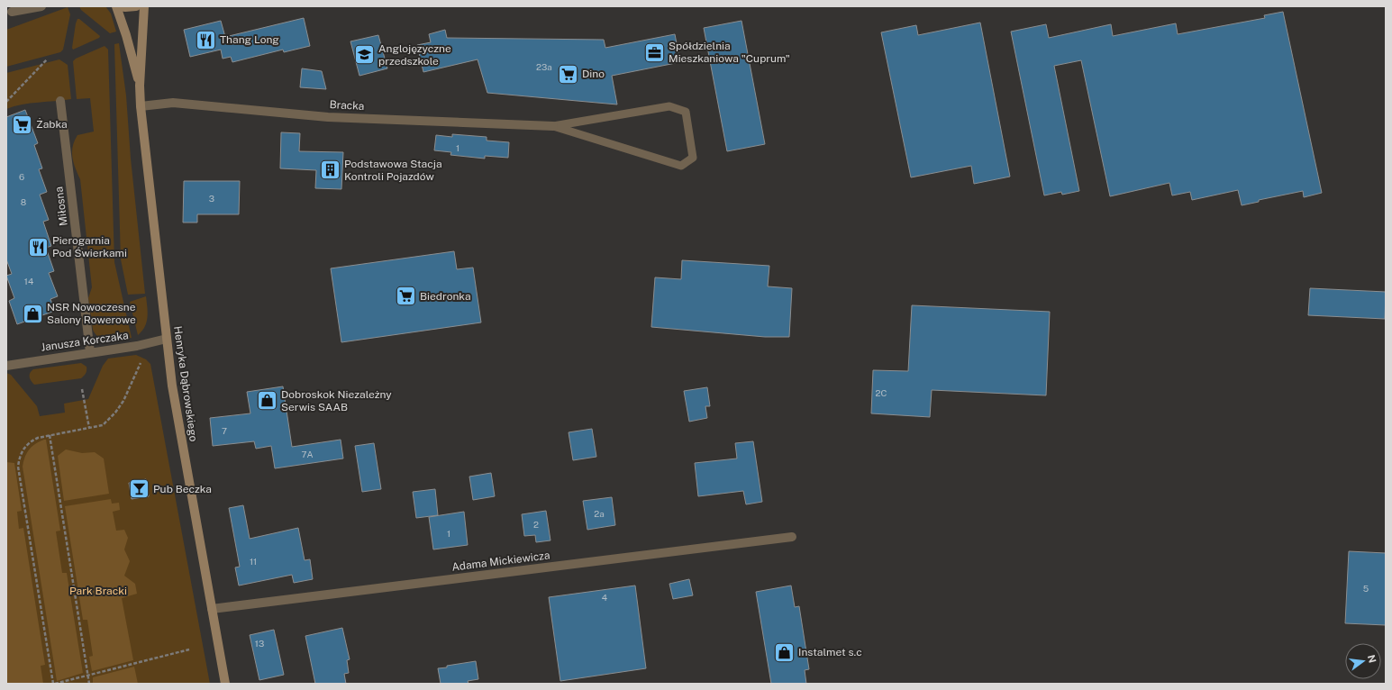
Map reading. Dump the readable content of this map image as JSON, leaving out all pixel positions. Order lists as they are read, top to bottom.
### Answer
{
  "streets": {
    "street": [
      "Bracka",
      "Miłosna",
      "Janusza Korczaka",
      "Henryka Dąbrowskiego",
      "Adama Mickiewicza"
    ]
  },
  "crossings": [
    ["Bracka", "Henryka Dąbrowskiego"],
    ["Miłosna", "Janusza Korczaka"],
    ["Janusza Korczaka", "Henryka Dąbrowskiego"],
    ["Henryka Dąbrowskiego", "Adama Mickiewicza"]
  ],
  "parks": ["Park Bracki"],
  "places": {
    "restaurant": ["Thang Long", "Pierogarnia Pod Świerkami"],
    "office": ["Spółdzielnia Mieszkaniowa \"Cuprum\""],
    "school or university": ["Anglojęzyczne przedszkole"],
    "supermarket": ["Dino", "Żabka", "Biedronka"],
    "building": ["Podstawowa Stacja Kontroli Pojazdów"],
    "shop": ["NSR Nowoczesne Salony Rowerowe", "Dobroskok Niezależny Serwis SAAB", "Instalmet s.c"],
    "bar": ["Pub Beczka"]
  },
  "house_numbers": [
    "23a",
    "1",
    "6",
    "3",
    "8",
    "14",
    "2C",
    "7",
    "7A",
    "2a",
    "2",
    "1",
    "11",
    "5",
    "4",
    "13"
  ],
  "north": "right"
}
